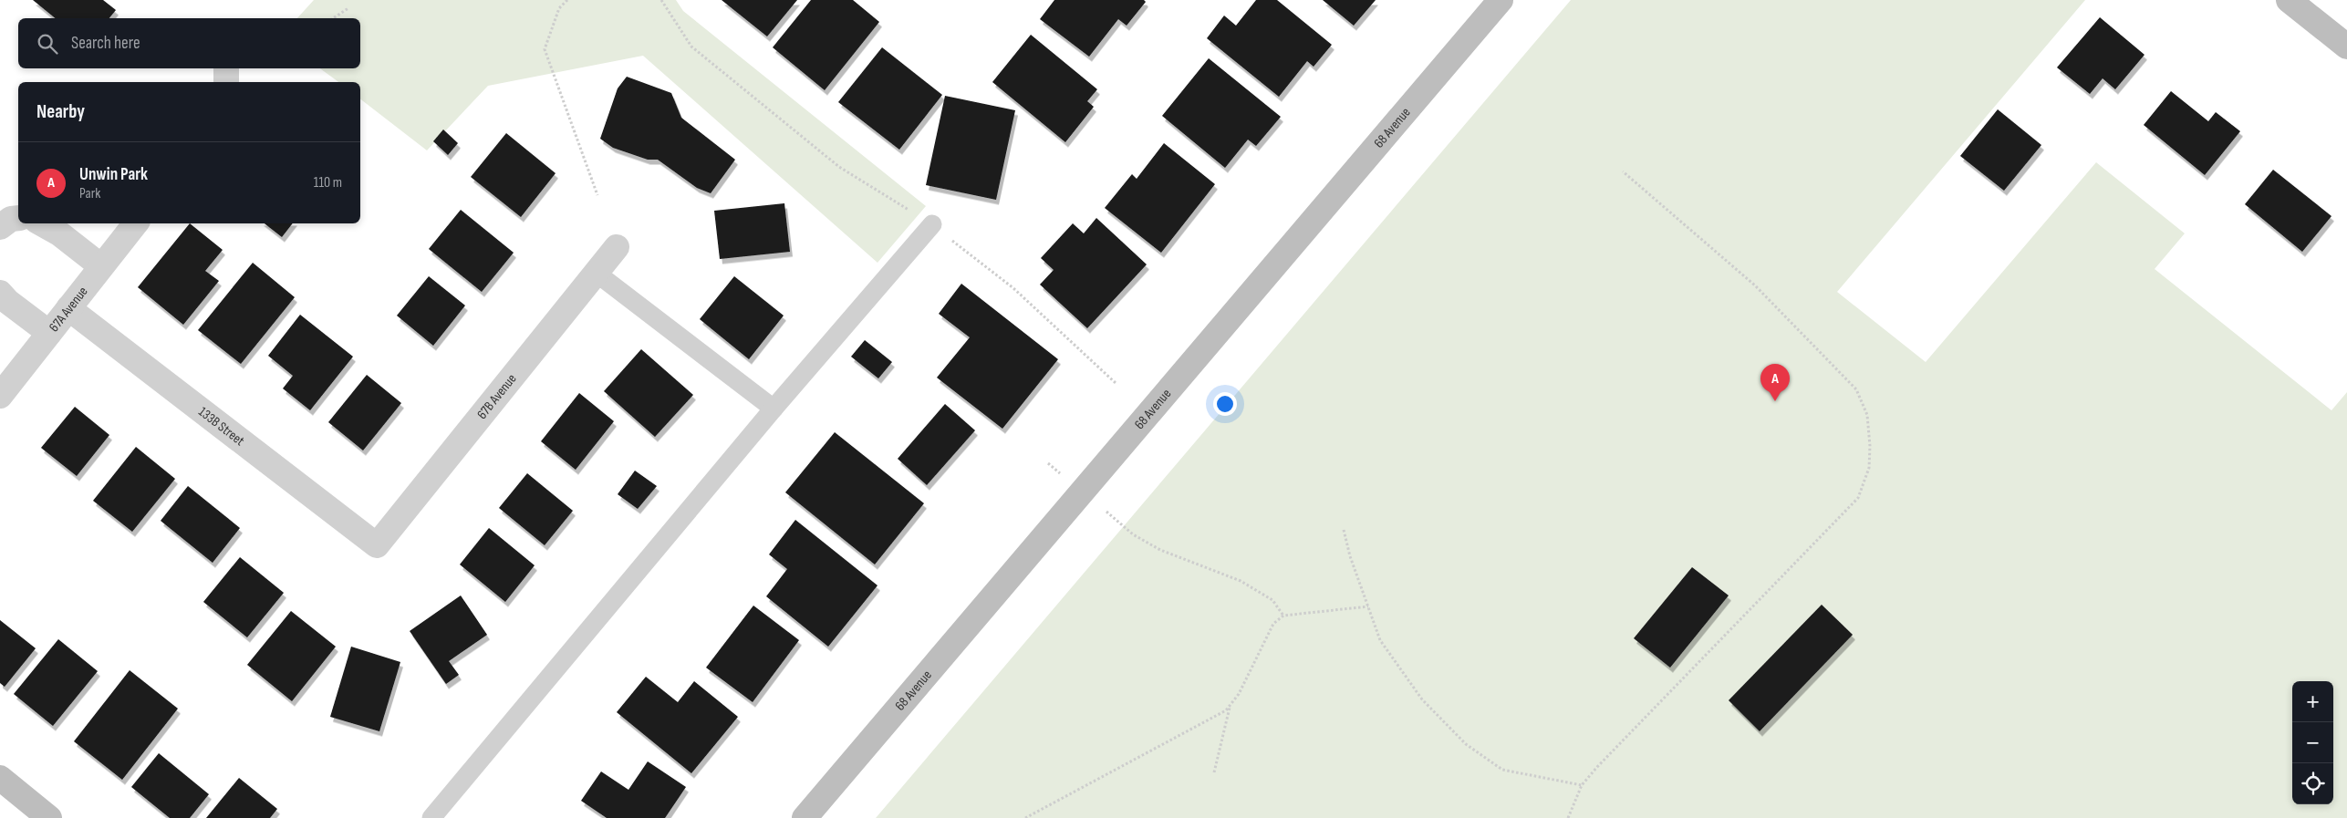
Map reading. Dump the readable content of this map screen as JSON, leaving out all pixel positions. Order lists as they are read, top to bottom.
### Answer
{
  "streets": {
    "street": [
      "68 Avenue",
      "67A Avenue",
      "67B Avenue",
      "133B Street"
    ]
  },
  "crossings": [
    ["67A Avenue", "133B Street"],
    ["67B Avenue", "133B Street"]
  ],
  "page": {
    "search": "Search here",
    "heading": "Nearby",
    "list": [
      {
        "mark": "A",
        "name": "Unwin Park",
        "note": "Park",
        "value": "110 m"
      }
    ],
    "pins": "A",
    "map_buttons": ["+", "−"]
  }
}
